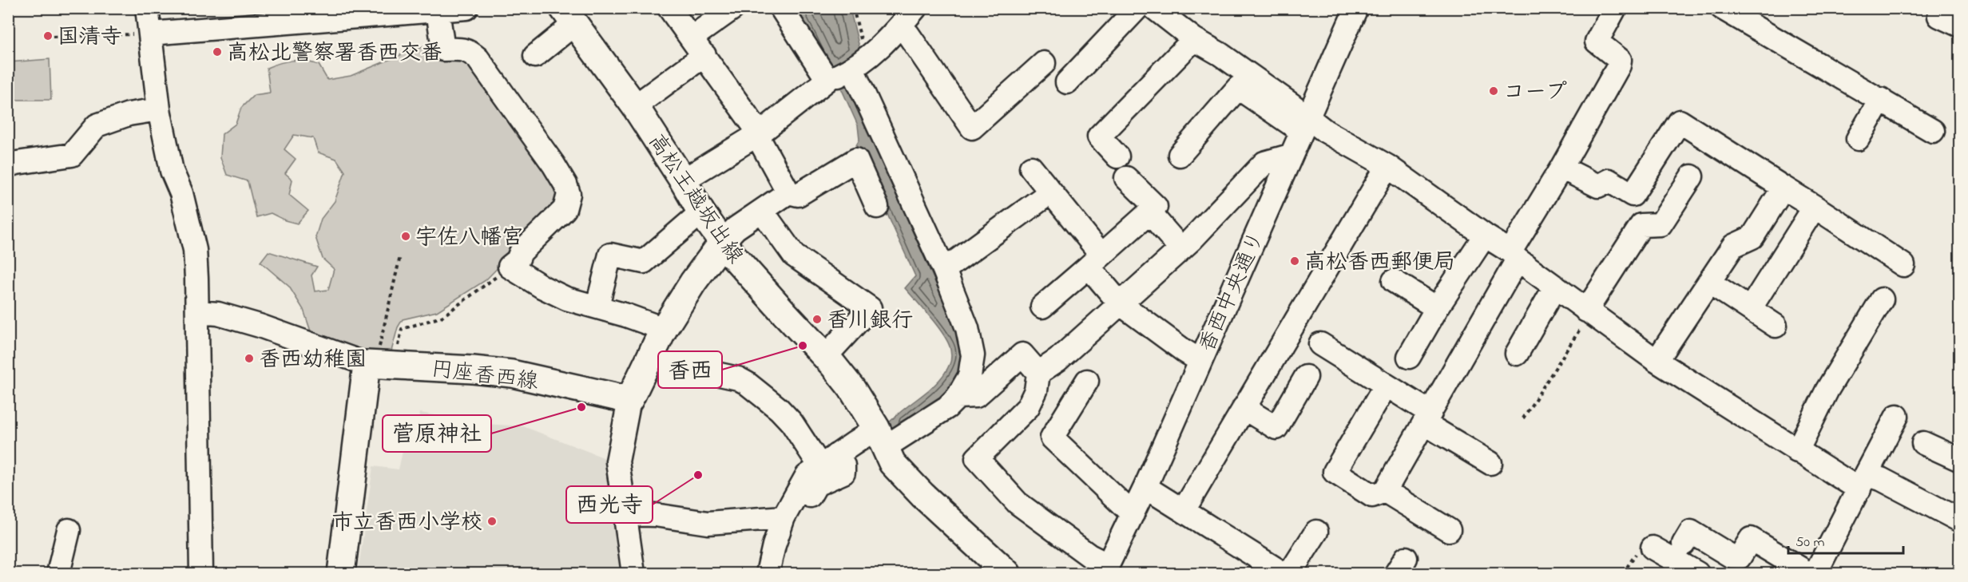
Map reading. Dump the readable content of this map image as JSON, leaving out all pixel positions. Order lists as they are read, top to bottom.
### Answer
{
  "streets": {
    "main road": ["高松王越坂出線", "円座香西線"],
    "street": ["香西中央通り"]
  },
  "places": [
    "国清寺",
    "高松北警察署香西交番",
    "コープ",
    "宇佐八幡宮",
    "高松香西郵便局",
    "香川銀行",
    "香西",
    "香西幼稚園",
    "菅原神社",
    "西光寺",
    "市立香西小学校"
  ],
  "scale_bar": "50 m"
}
